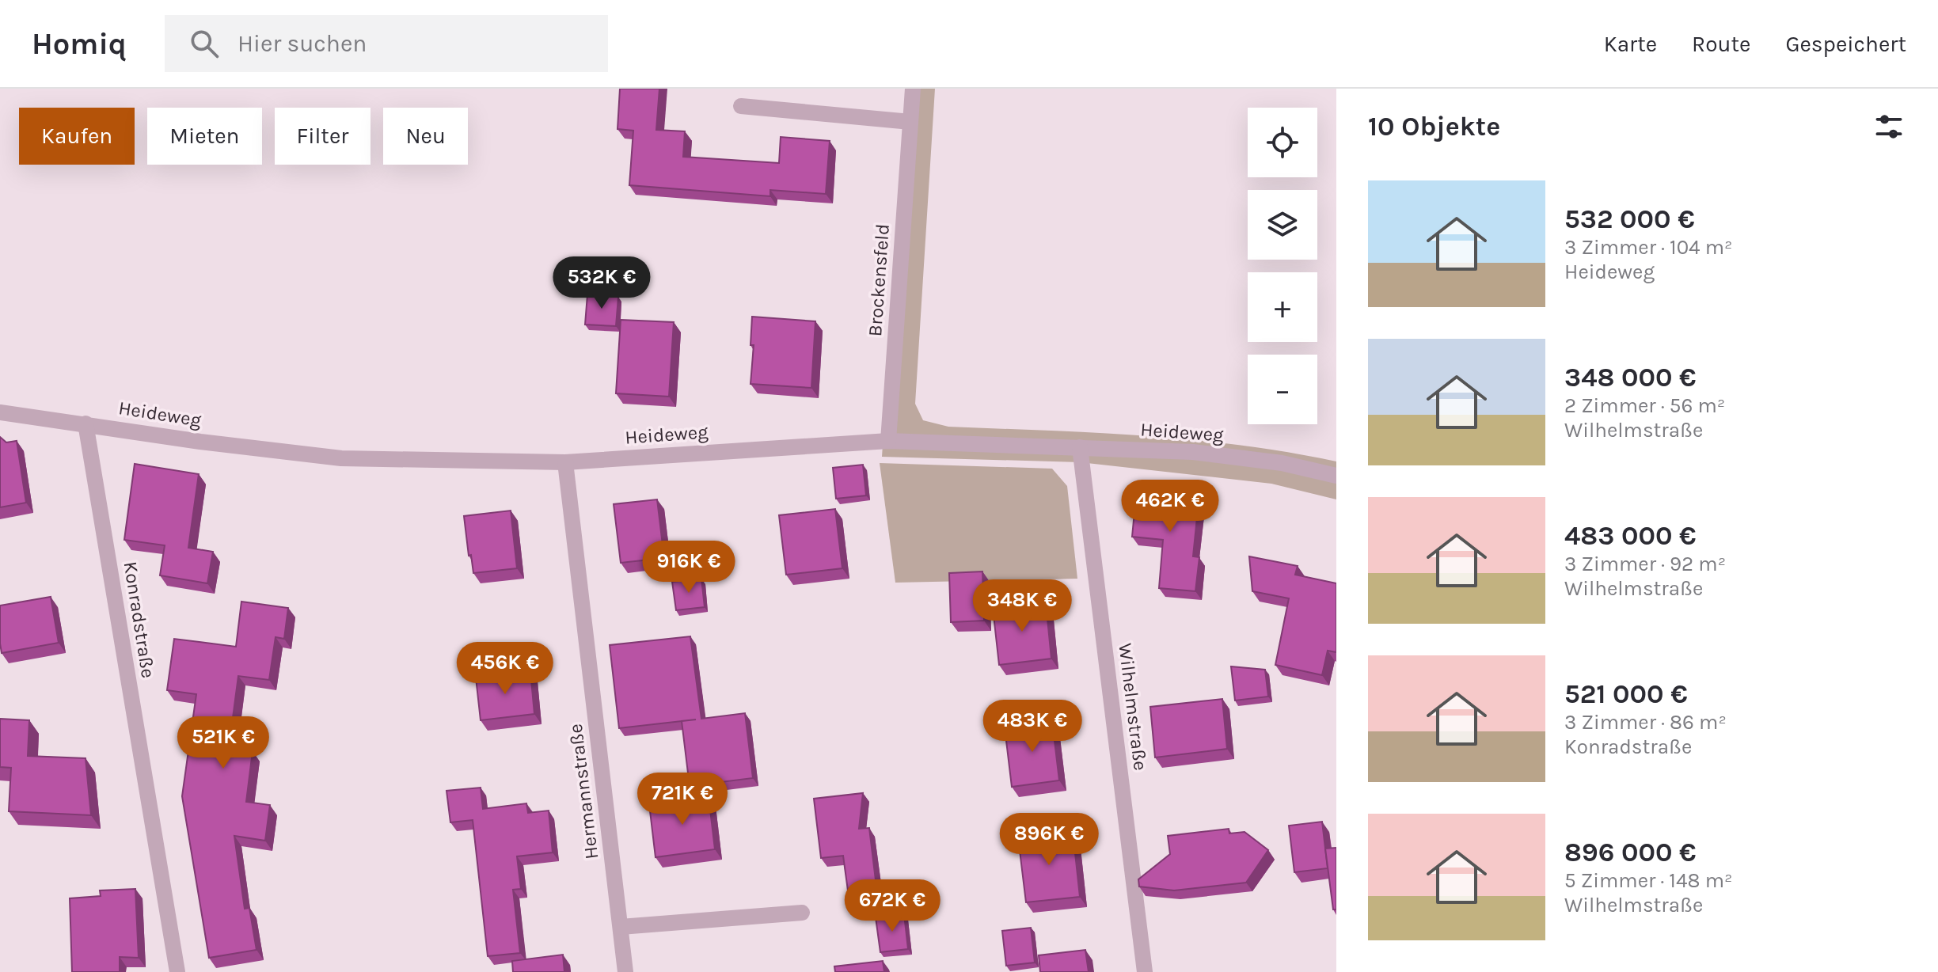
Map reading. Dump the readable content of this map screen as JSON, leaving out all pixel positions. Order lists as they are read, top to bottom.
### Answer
{
  "streets": {
    "street": [
      "Brockensfeld",
      "Heideweg",
      "Konradstraße",
      "Wilhelmstraße",
      "Hermannstraße"
    ]
  },
  "crossings": [
    ["Brockensfeld", "Heideweg"],
    ["Heideweg", "Konradstraße"],
    ["Heideweg", "Wilhelmstraße"],
    ["Heideweg", "Hermannstraße"]
  ],
  "page": {
    "header": "Homiq",
    "search": "Hier suchen",
    "nav": ["Karte", "Route", "Gespeichert"],
    "heading": "10 Objekte",
    "map_buttons": ["+", "−"],
    "chip": [
      "Kaufen",
      "Mieten",
      "Filter",
      "Neu"
    ],
    "list": [
      {
        "name": "532 000 €",
        "note": "3 Zimmer · 104 m² · Heideweg"
      },
      {
        "name": "348 000 €",
        "note": "2 Zimmer · 56 m² · Wilhelmstraße"
      },
      {
        "name": "483 000 €",
        "note": "3 Zimmer · 92 m² · Wilhelmstraße"
      },
      {
        "name": "521 000 €",
        "note": "3 Zimmer · 86 m² · Konradstraße"
      },
      {
        "name": "896 000 €",
        "note": "5 Zimmer · 148 m² · Wilhelmstraße"
      }
    ],
    "price": [
      "532K €",
      "462K €",
      "916K €",
      "348K €",
      "456K €",
      "483K €",
      "521K €",
      "721K €",
      "896K €",
      "672K €"
    ]
  }
}
